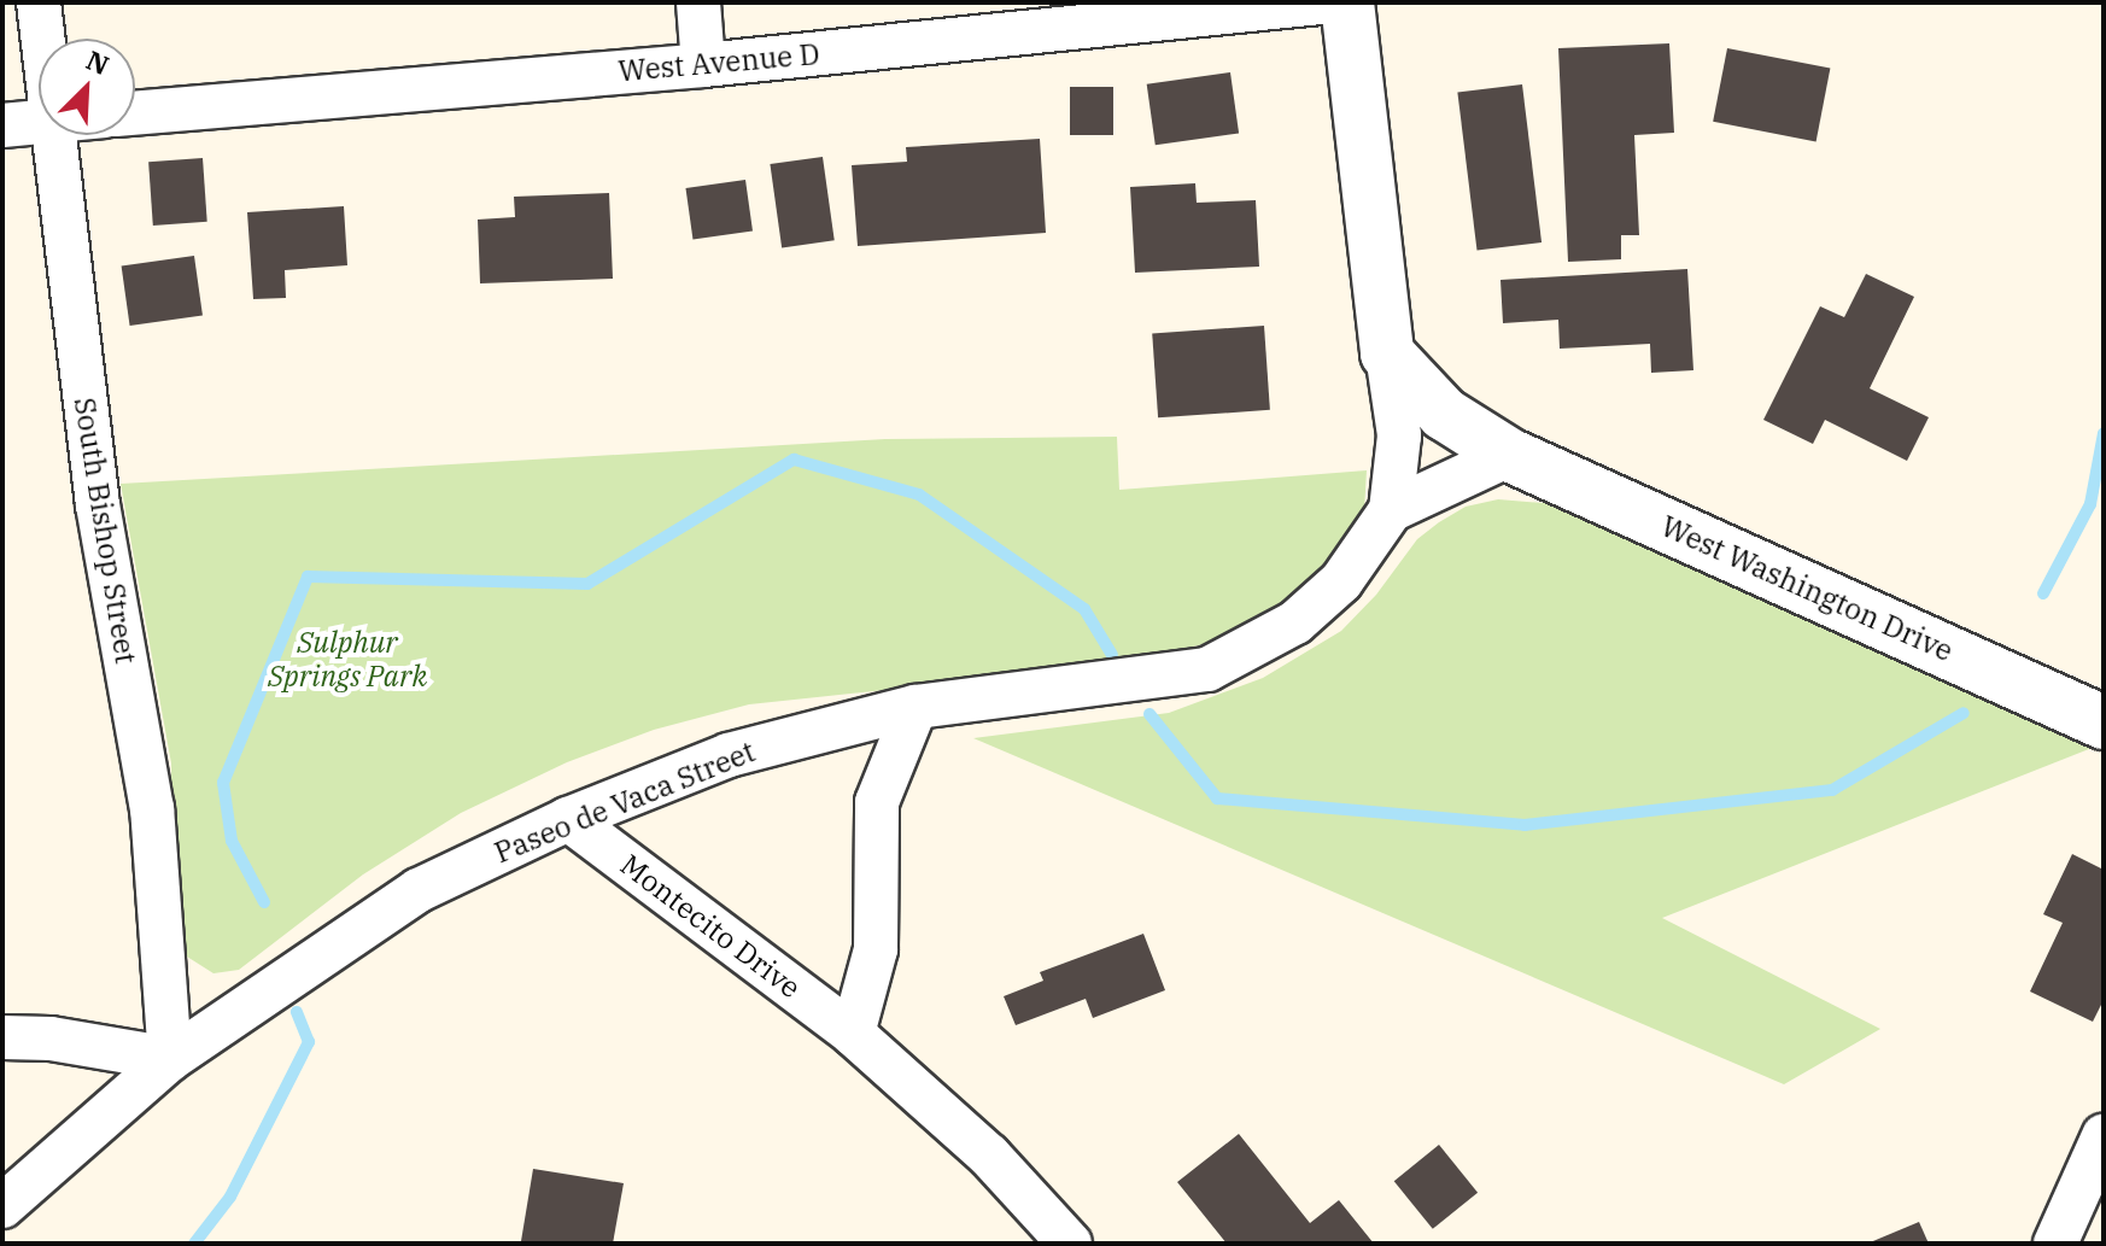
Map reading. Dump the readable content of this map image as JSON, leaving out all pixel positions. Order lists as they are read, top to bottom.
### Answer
{
  "streets": {
    "street": [
      "West Avenue D",
      "South Bishop Street",
      "West Washington Drive",
      "Paseo de Vaca Street",
      "Montecito Drive"
    ]
  },
  "crossings": [
    ["South Bishop Street", "Paseo de Vaca Street"],
    ["Paseo de Vaca Street", "Montecito Drive"]
  ],
  "parks": ["Sulphur Springs Park"],
  "north": "top right"
}
